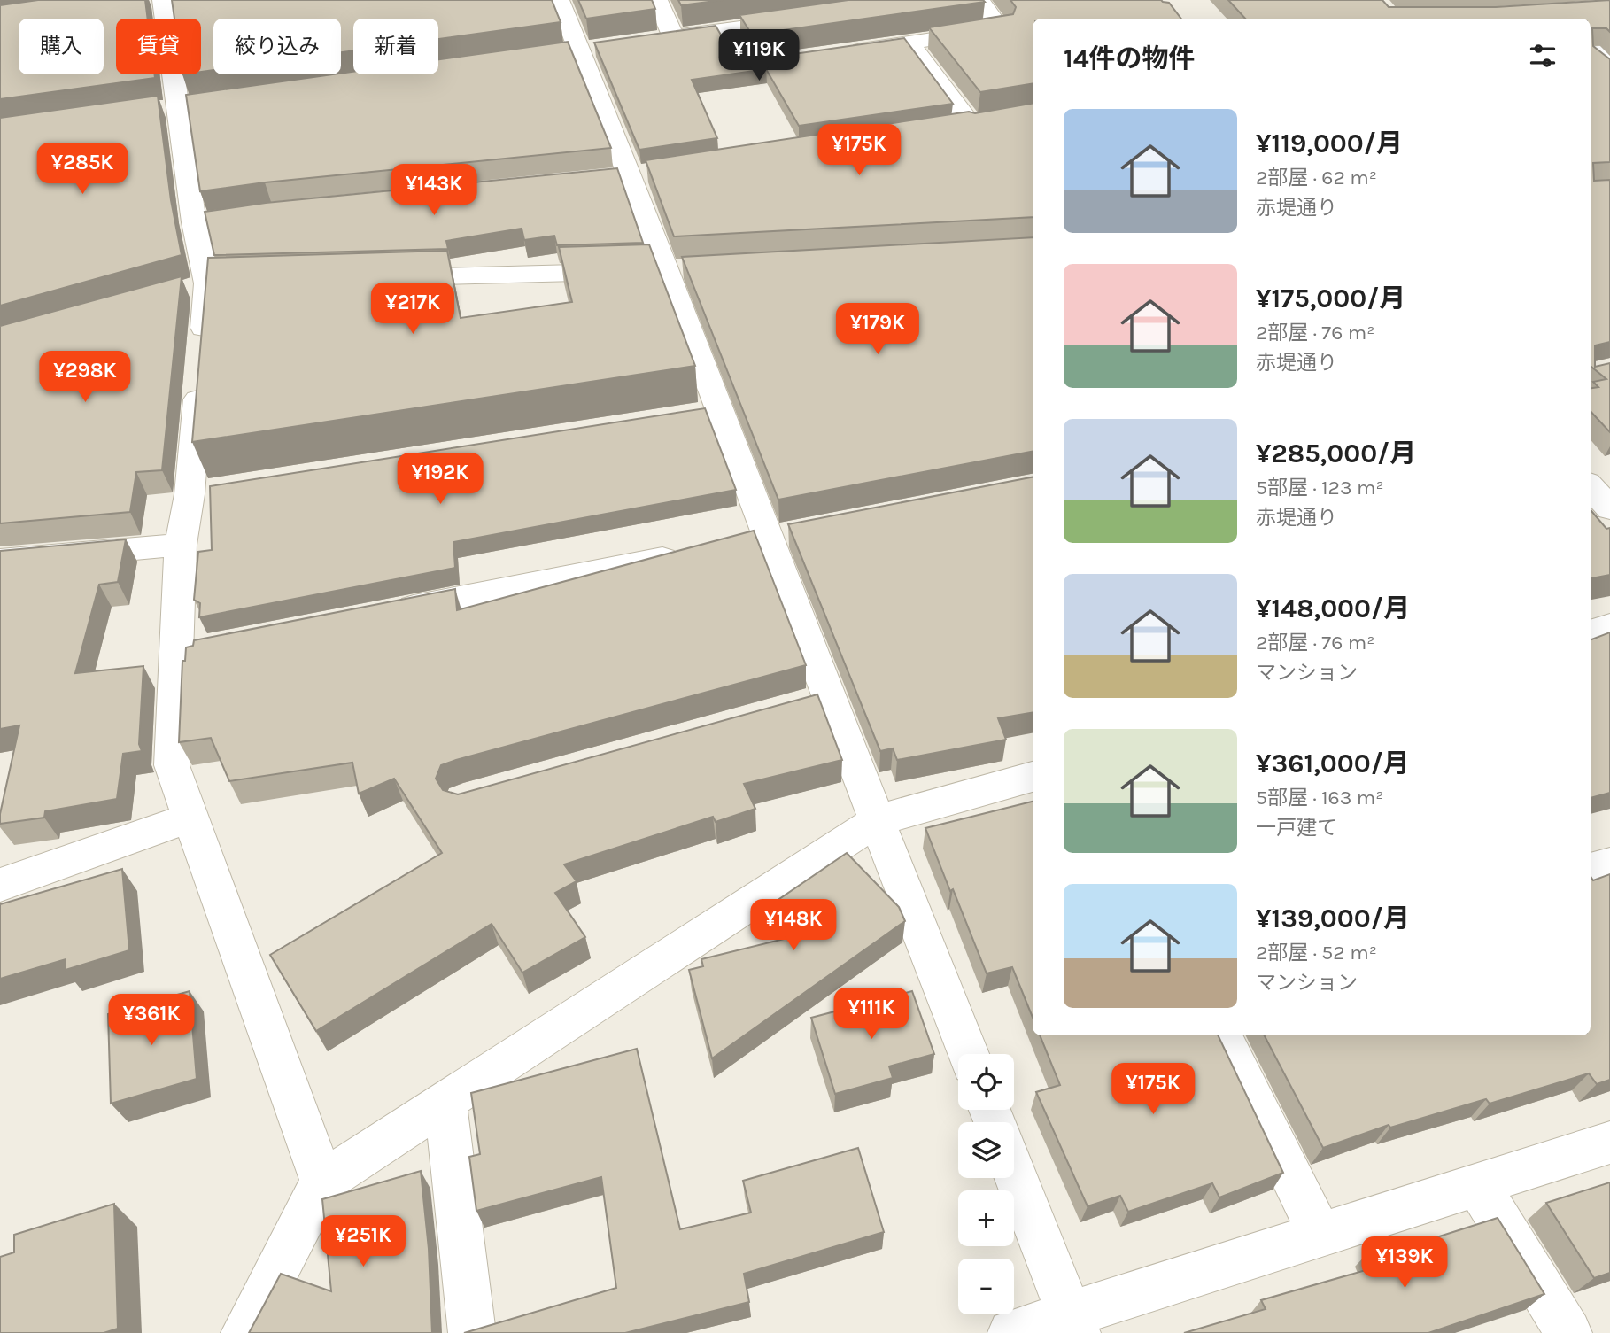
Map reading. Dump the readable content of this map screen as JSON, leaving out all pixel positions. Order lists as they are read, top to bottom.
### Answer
{
  "page": {
    "chip": [
      "購入",
      "賃貸",
      "絞り込み",
      "新着"
    ],
    "heading": "14件の物件",
    "price": [
      "¥119K",
      "¥175K",
      "¥285K",
      "¥143K",
      "¥217K",
      "¥179K",
      "¥298K",
      "¥192K",
      "¥148K",
      "¥111K",
      "¥361K",
      "¥175K",
      "¥251K",
      "¥139K"
    ],
    "list": [
      {
        "name": "¥119,000/月",
        "note": "2部屋 · 62 m² · 赤堤通り"
      },
      {
        "name": "¥175,000/月",
        "note": "2部屋 · 76 m² · 赤堤通り"
      },
      {
        "name": "¥285,000/月",
        "note": "5部屋 · 123 m² · 赤堤通り"
      },
      {
        "name": "¥148,000/月",
        "note": "2部屋 · 76 m² · マンション"
      },
      {
        "name": "¥361,000/月",
        "note": "5部屋 · 163 m² · 一戸建て"
      },
      {
        "name": "¥139,000/月",
        "note": "2部屋 · 52 m² · マンション"
      }
    ],
    "map_buttons": ["+", "−"]
  }
}
